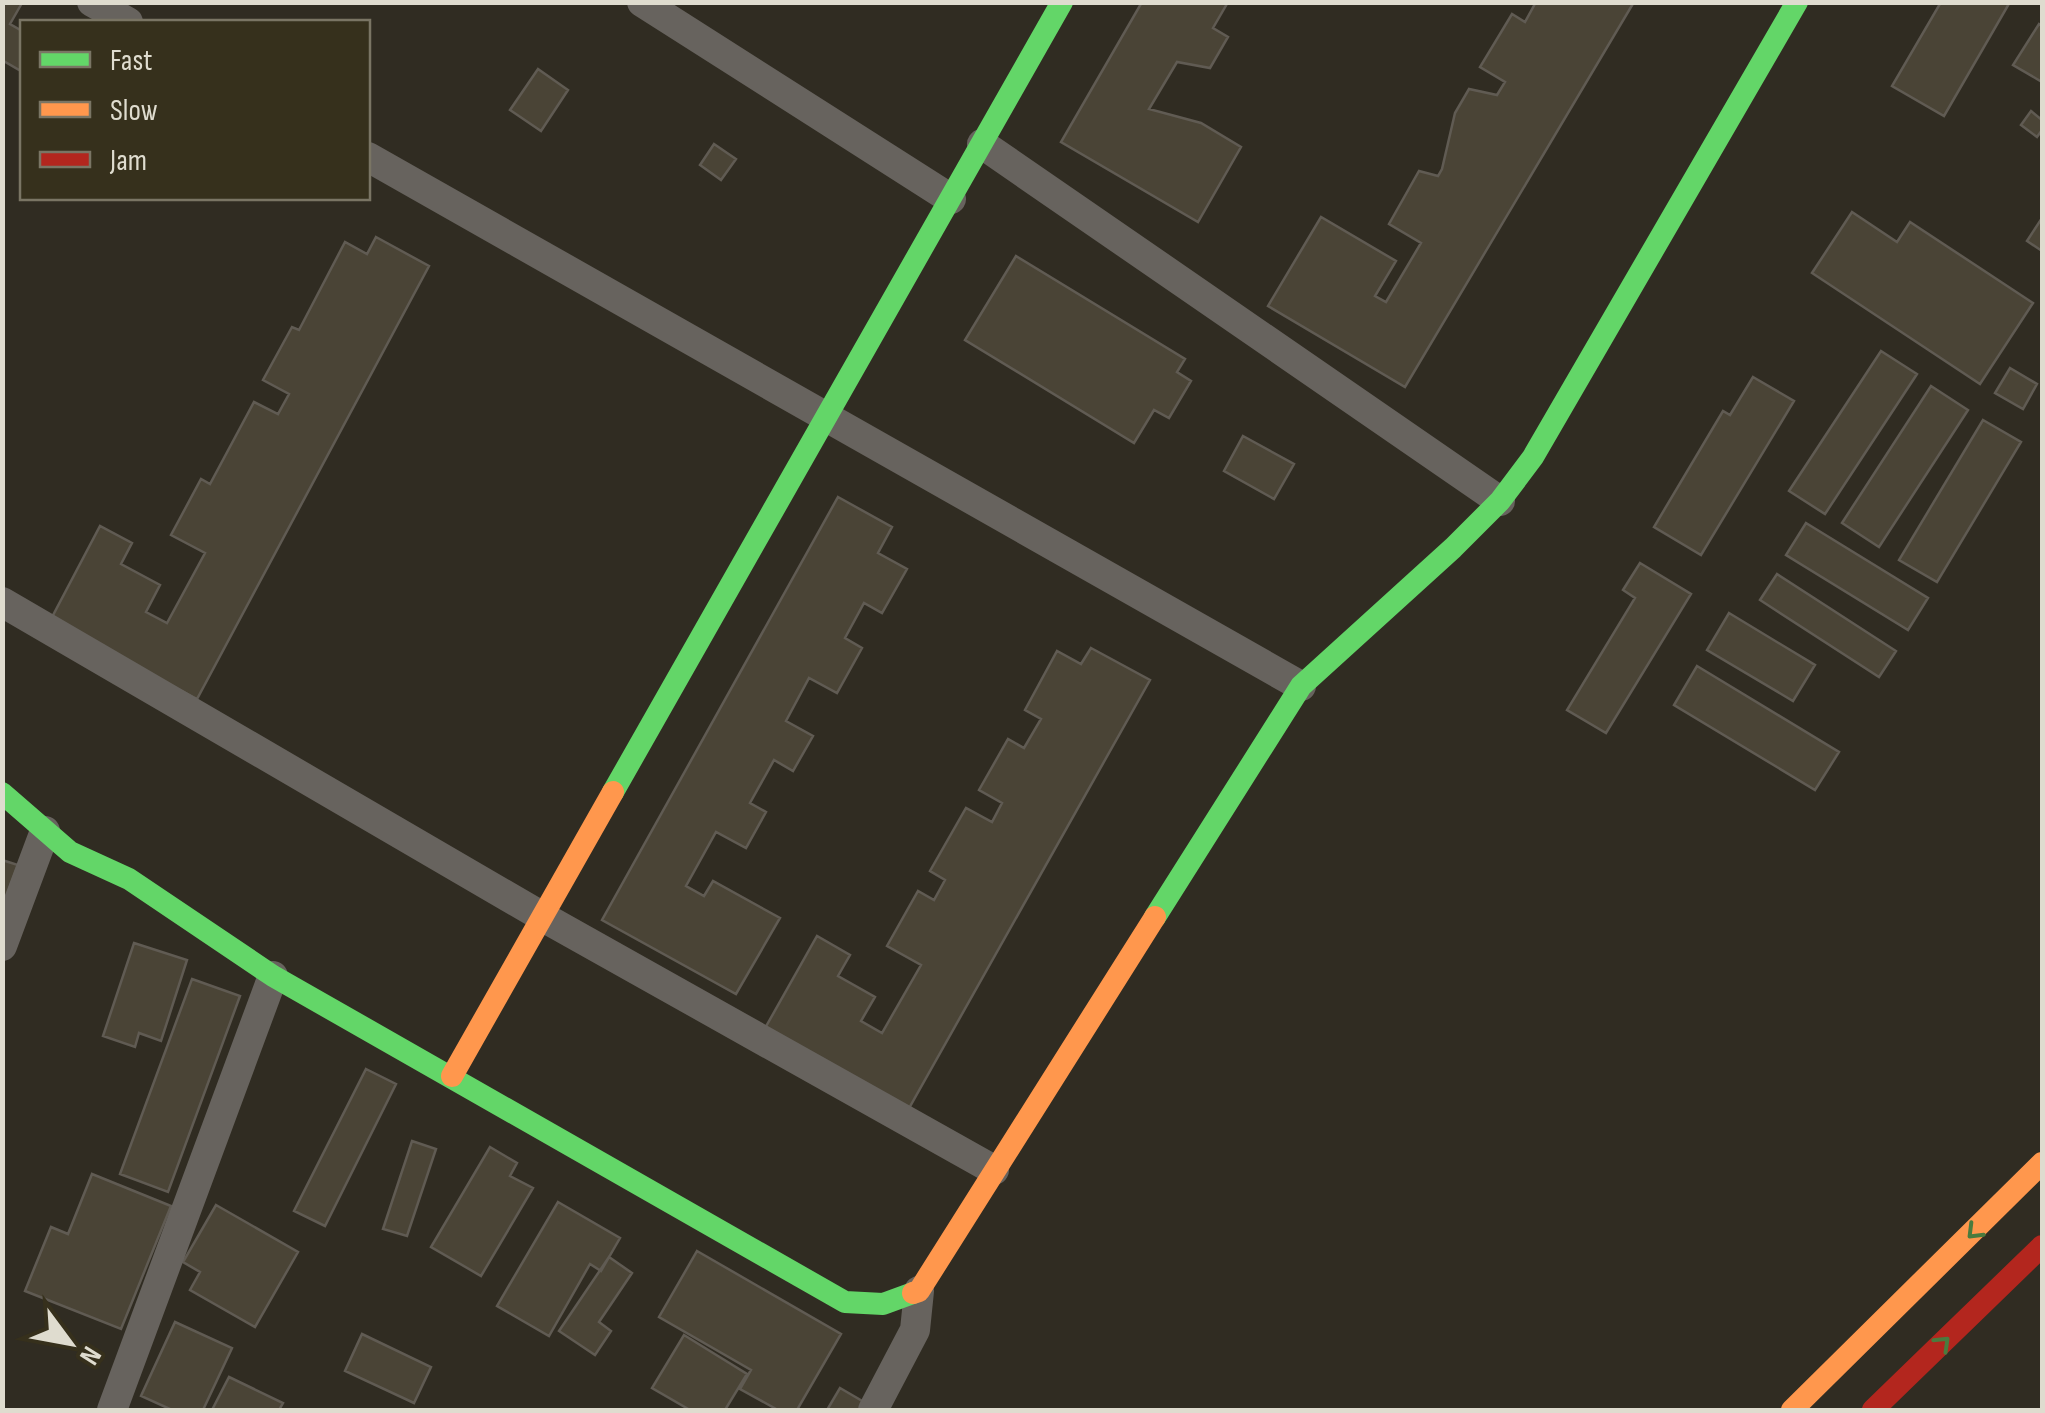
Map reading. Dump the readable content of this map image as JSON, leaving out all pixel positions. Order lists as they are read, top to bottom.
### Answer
{
  "legend": ["Fast", "Slow", "Jam"],
  "north": "bottom right"
}
